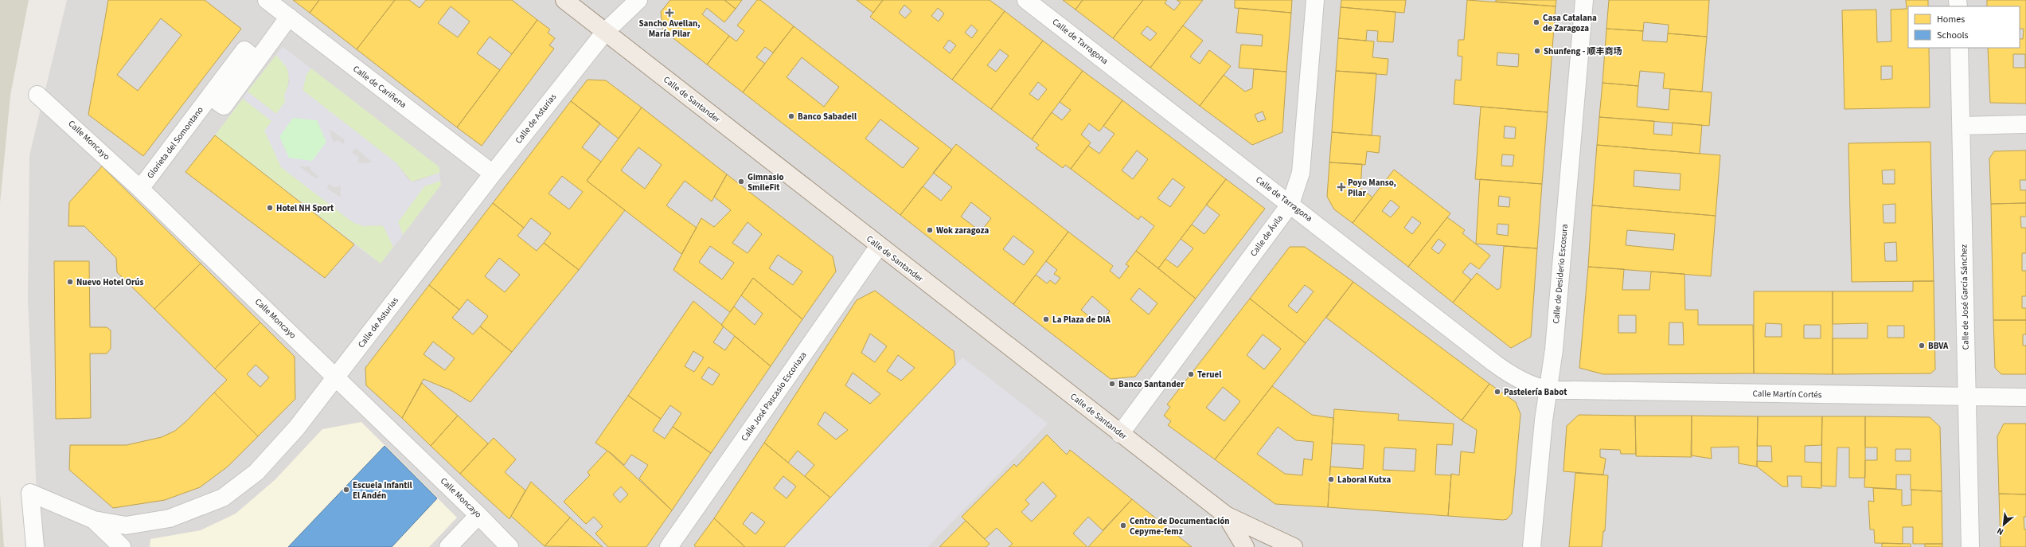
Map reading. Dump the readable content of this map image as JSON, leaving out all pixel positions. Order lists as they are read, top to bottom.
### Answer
{
  "streets": {
    "main road": ["Calle de Santander"],
    "street": [
      "Calle de Tarragona",
      "Calle de Cariñena",
      "Calle de Asturias",
      "Calle Moncayo",
      "Glorieta del Somontano",
      "Calle de Ávila",
      "Calle de Desiderio Escosura",
      "Calle de José García Sánchez",
      "Calle Martín Cortés",
      "Calle José Pascasio Escoriaza"
    ]
  },
  "crossings": [
    ["Calle de Tarragona", "Calle de Ávila"],
    ["Calle de Tarragona", "Calle de Desiderio Escosura"],
    ["Calle de Tarragona", "Calle Martín Cortés"],
    ["Calle de Cariñena", "Calle de Asturias"],
    ["Calle de Cariñena", "Glorieta del Somontano"],
    ["Calle de Santander", "Calle de Asturias"],
    ["Calle de Santander", "Calle de Ávila"],
    ["Calle de Santander", "Calle José Pascasio Escoriaza"],
    ["Calle de Asturias", "Calle Moncayo"],
    ["Calle Moncayo", "Glorieta del Somontano"],
    ["Calle de Desiderio Escosura", "Calle Martín Cortés"],
    ["Calle de José García Sánchez", "Calle Martín Cortés"]
  ],
  "places": {
    "health": ["Sancho Avellan, María Pilar", "Poyo Manso, Pilar"],
    "other": [
      "Casa Catalana de Zaragoza",
      "Shunfeng - 顺丰商场",
      "Banco Sabadell",
      "Gimnasio SmileFit",
      "Hotel NH Sport",
      "Wok zaragoza",
      "Nuevo Hotel Orús",
      "La Plaza de DIA",
      "BBVA",
      "Teruel",
      "Banco Santander",
      "Pastelería Babot",
      "Laboral Kutxa",
      "Escuela Infantil El Andén",
      "Centro de Documentación Cepyme-femz"
    ]
  },
  "legend": ["Homes", "Schools"],
  "north": "bottom left"
}
